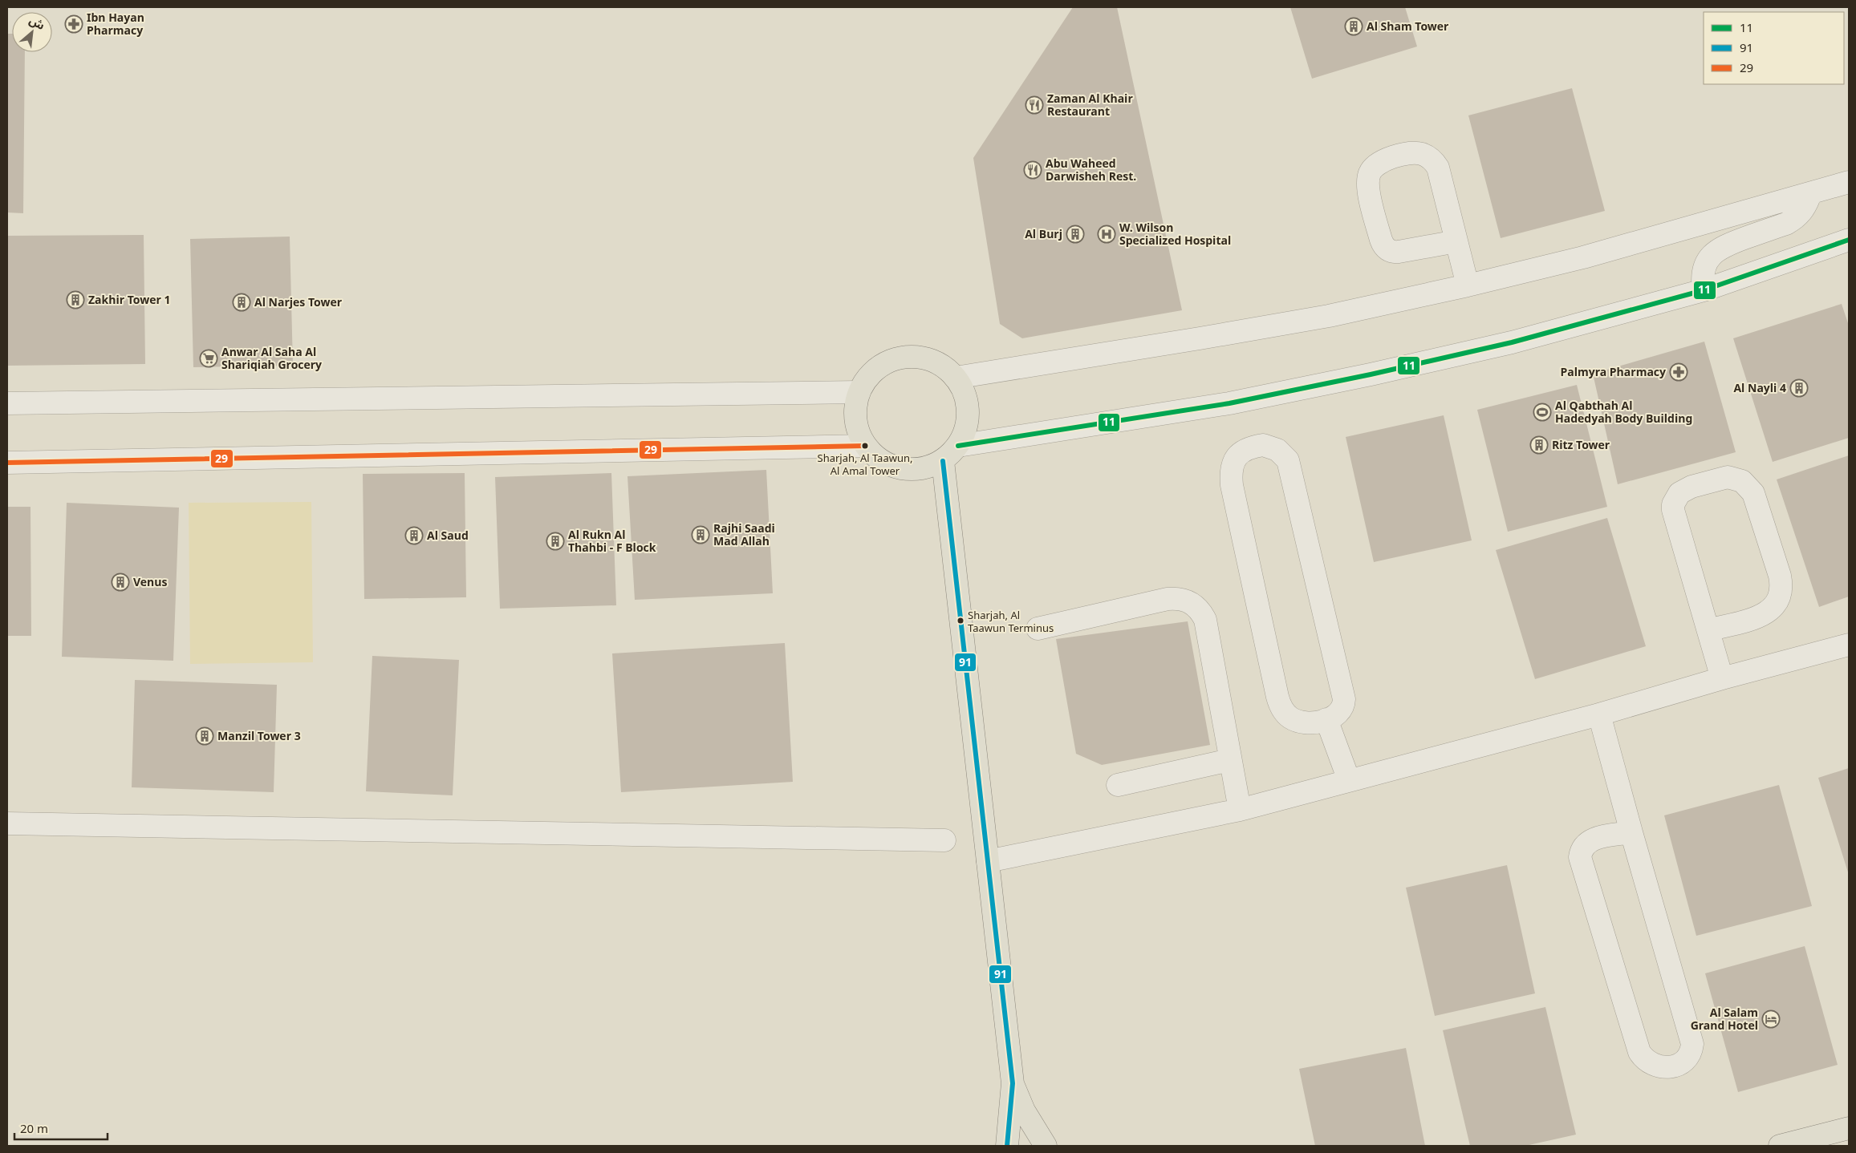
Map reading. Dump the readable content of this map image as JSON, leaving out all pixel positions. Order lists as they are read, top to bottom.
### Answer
{
  "places": {
    "pharmacy": ["Ibn Hayan Pharmacy", "Palmyra Pharmacy"],
    "building": [
      "Al Sham Tower",
      "Al Burj",
      "Zakhir Tower 1",
      "Al Narjes Tower",
      "Al Nayli 4",
      "Ritz Tower",
      "Rajhi Saadi Mad Allah",
      "Al Saud",
      "Al Rukn Al Thahbi - F Block",
      "Venus",
      "Manzil Tower 3"
    ],
    "restaurant": ["Zaman Al Khair Restaurant", "Abu Waheed Darwisheh Rest."],
    "hospital": ["W. Wilson Specialized Hospital"],
    "supermarket": ["Anwar Al Saha Al Shariqiah Grocery"],
    "sports": ["Al Qabthah Al Hadedyah Body Building"],
    "other": ["Sharjah, Al Taawun, Al Amal Tower", "Sharjah, Al Taawun Terminus"],
    "hotel": ["Al Salam Grand Hotel"]
  },
  "lines": ["transit line 11", "transit line 29", "transit line 91"],
  "legend": ["11", "91", "29"],
  "scale_bar": "20 m",
  "north": "top right"
}
